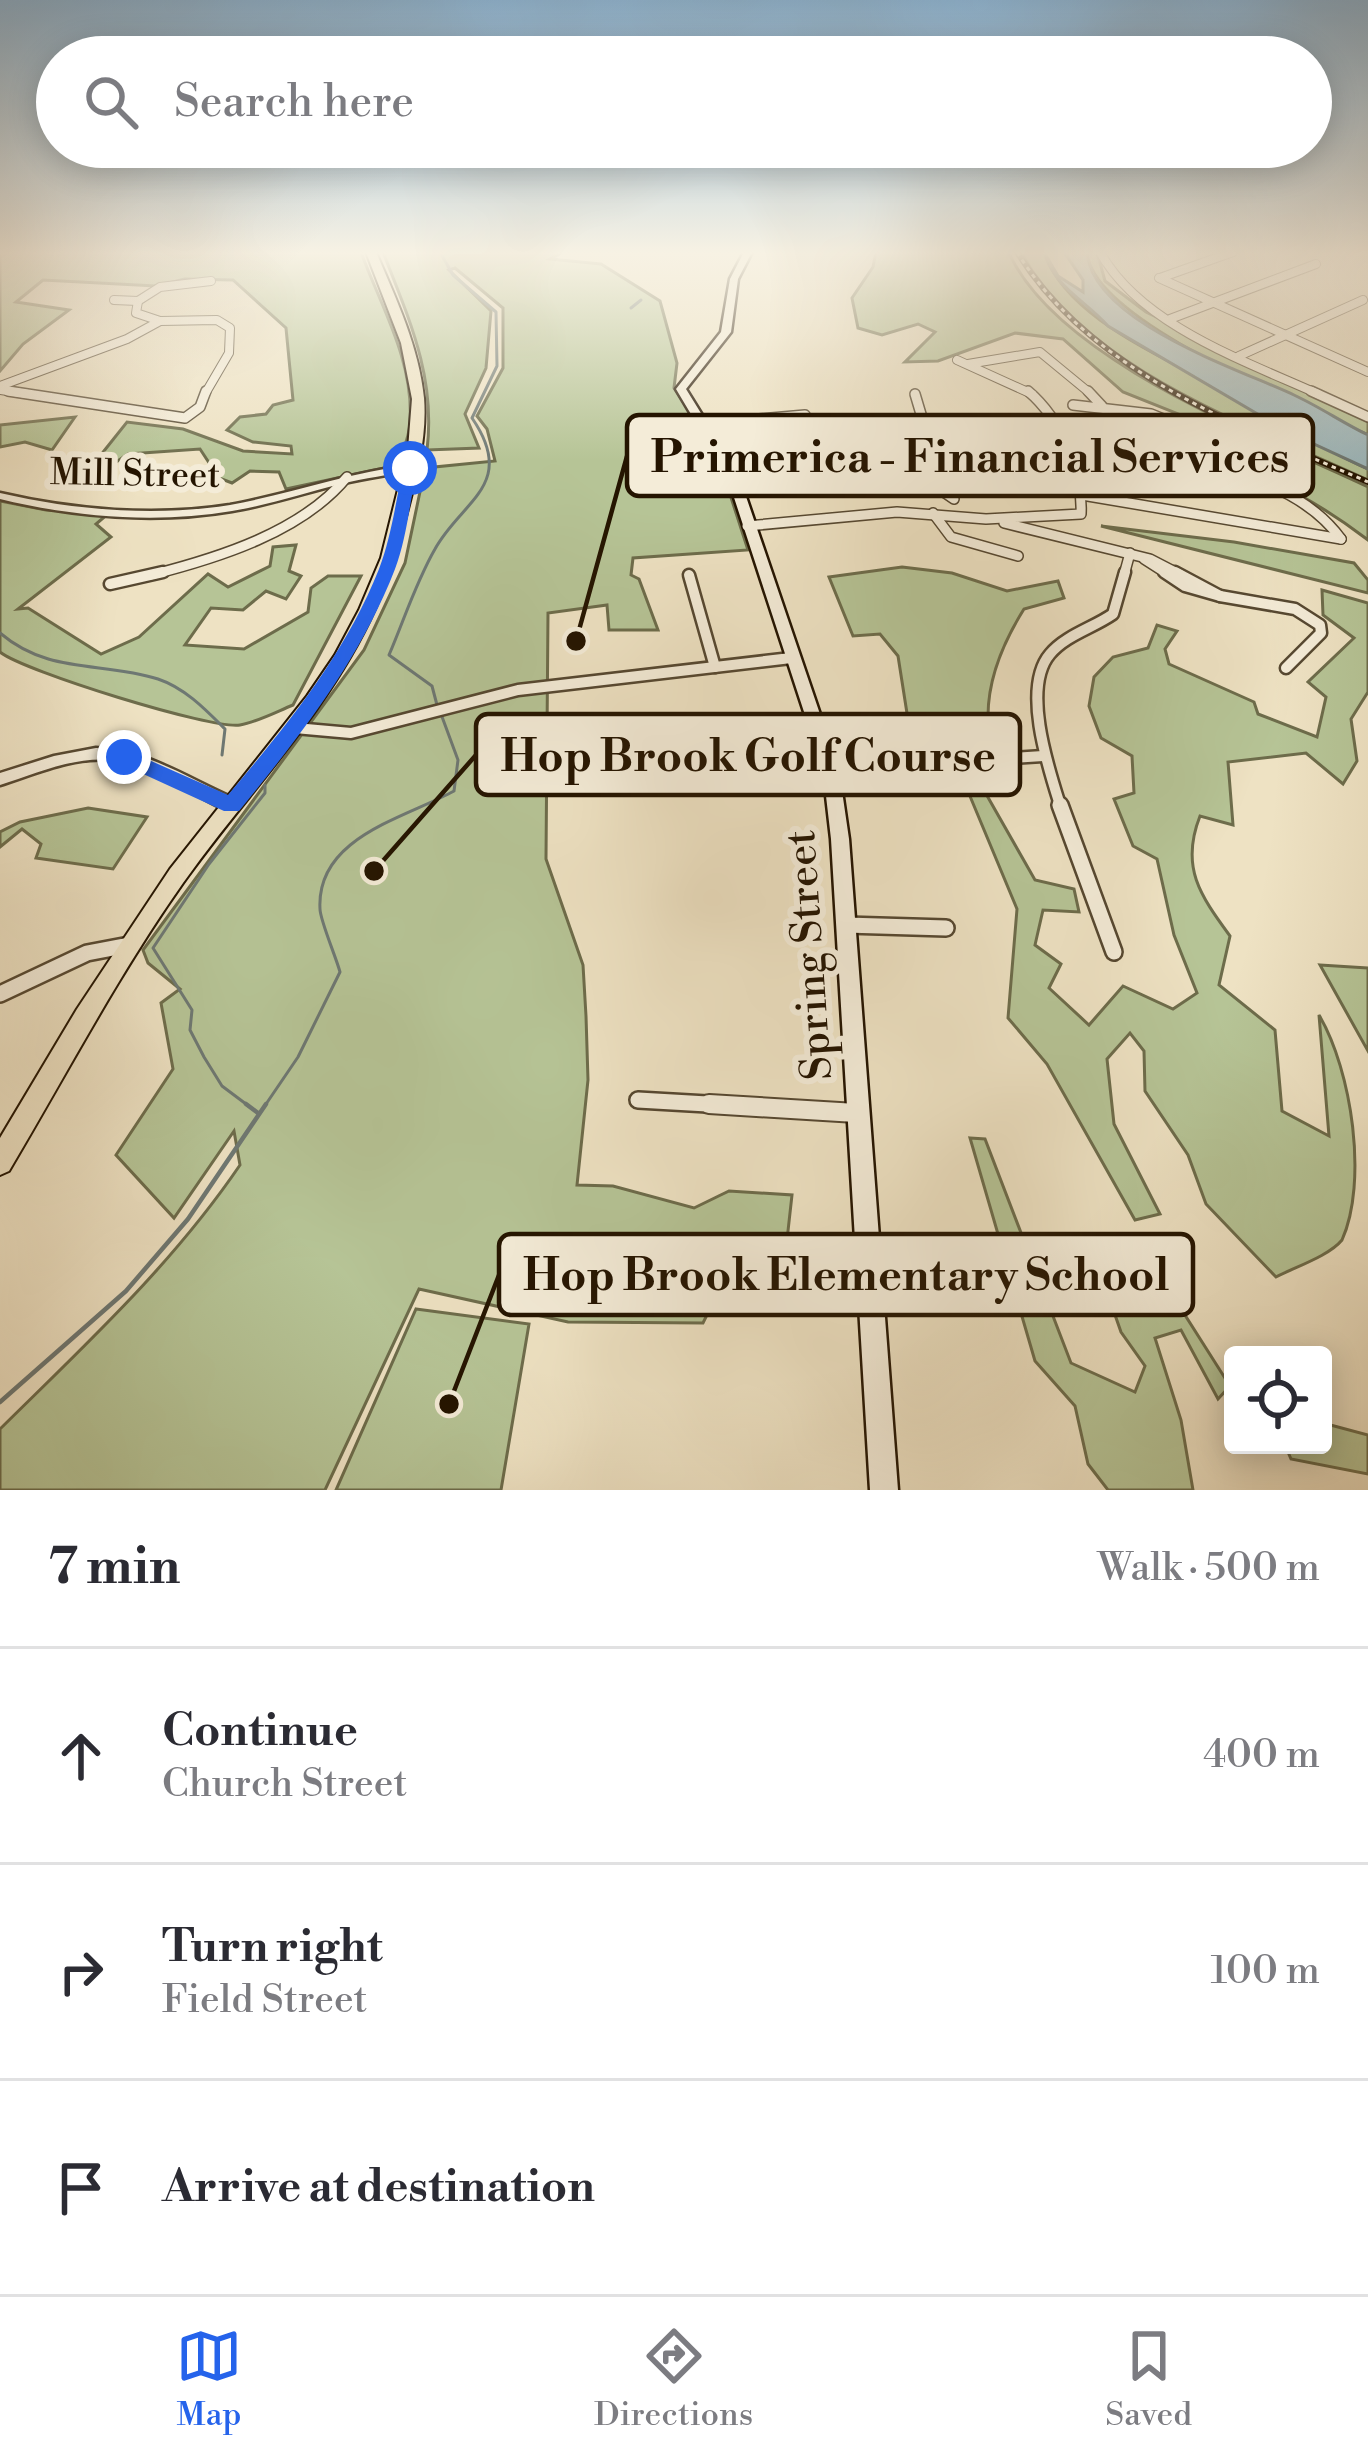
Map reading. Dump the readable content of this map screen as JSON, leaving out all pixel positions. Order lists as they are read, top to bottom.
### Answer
{
  "streets": {
    "main road": ["Spring Street"],
    "street": ["Mill Street"]
  },
  "places": ["Primerica - Financial Services", "Hop Brook Golf Course", "Hop Brook Elementary School"],
  "page": {
    "search": "Search here",
    "heading": ["7 min", "Walk · 500 m"],
    "list": [
      ["Continue", "Church Street", "400 m"],
      ["Turn right", "Field Street", "100 m"],
      "Arrive at destination"
    ],
    "nav": ["Map", "Directions", "Saved"]
  }
}
